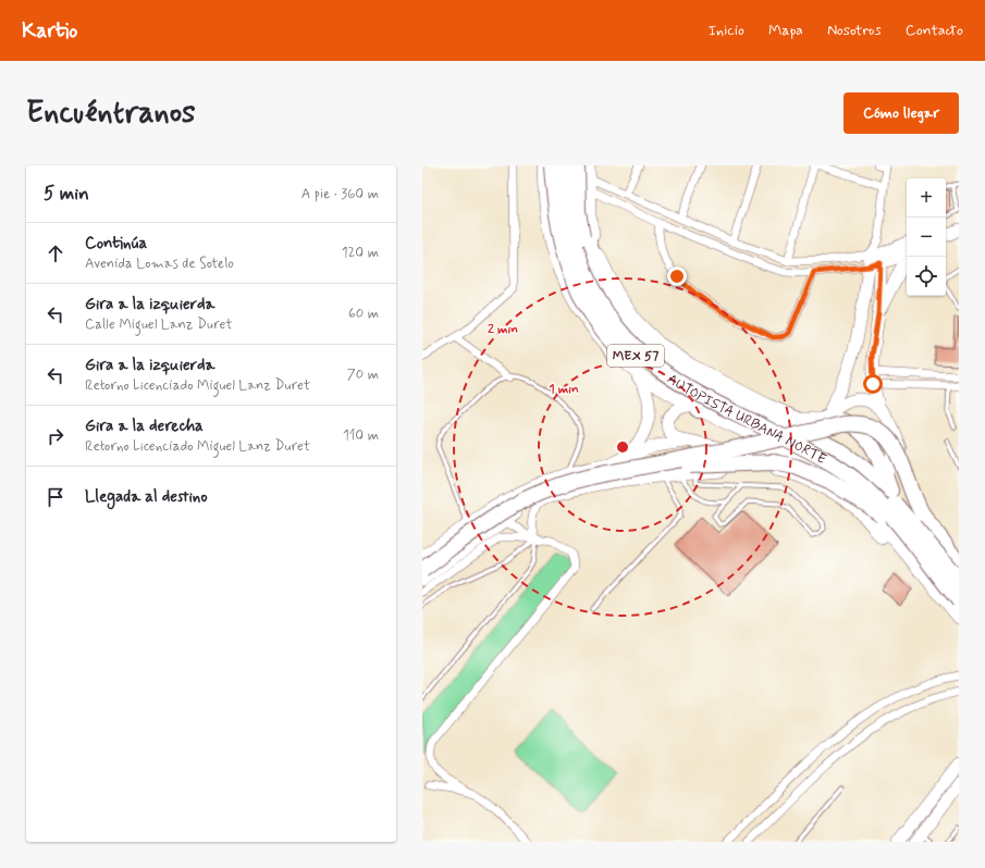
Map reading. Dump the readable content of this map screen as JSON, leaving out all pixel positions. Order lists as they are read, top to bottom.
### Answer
{
  "streets": {
    "highway": ["MEX 57", "AUTOPISTA URBANA NORTE"]
  },
  "page": {
    "header": "Kartio",
    "nav": [
      "Inicio",
      "Mapa",
      "Nosotros",
      "Contacto"
    ],
    "buttons": "Cómo llegar",
    "title": "Encuéntranos",
    "heading": ["5 min", "A pie · 360 m"],
    "map_buttons": ["+", "−"],
    "list": [
      ["Continúa", "Avenida Lomas de Sotelo", "120 m"],
      ["Gira a la izquierda", "Calle Miguel Lanz Duret", "60 m"],
      ["Gira a la izquierda", "Retorno Licenciado Miguel Lanz Duret", "70 m"],
      ["Gira a la derecha", "Retorno Licenciado Miguel Lanz Duret", "110 m"],
      "Llegada al destino"
    ]
  },
  "rings": ["2 min", "1 min"]
}
